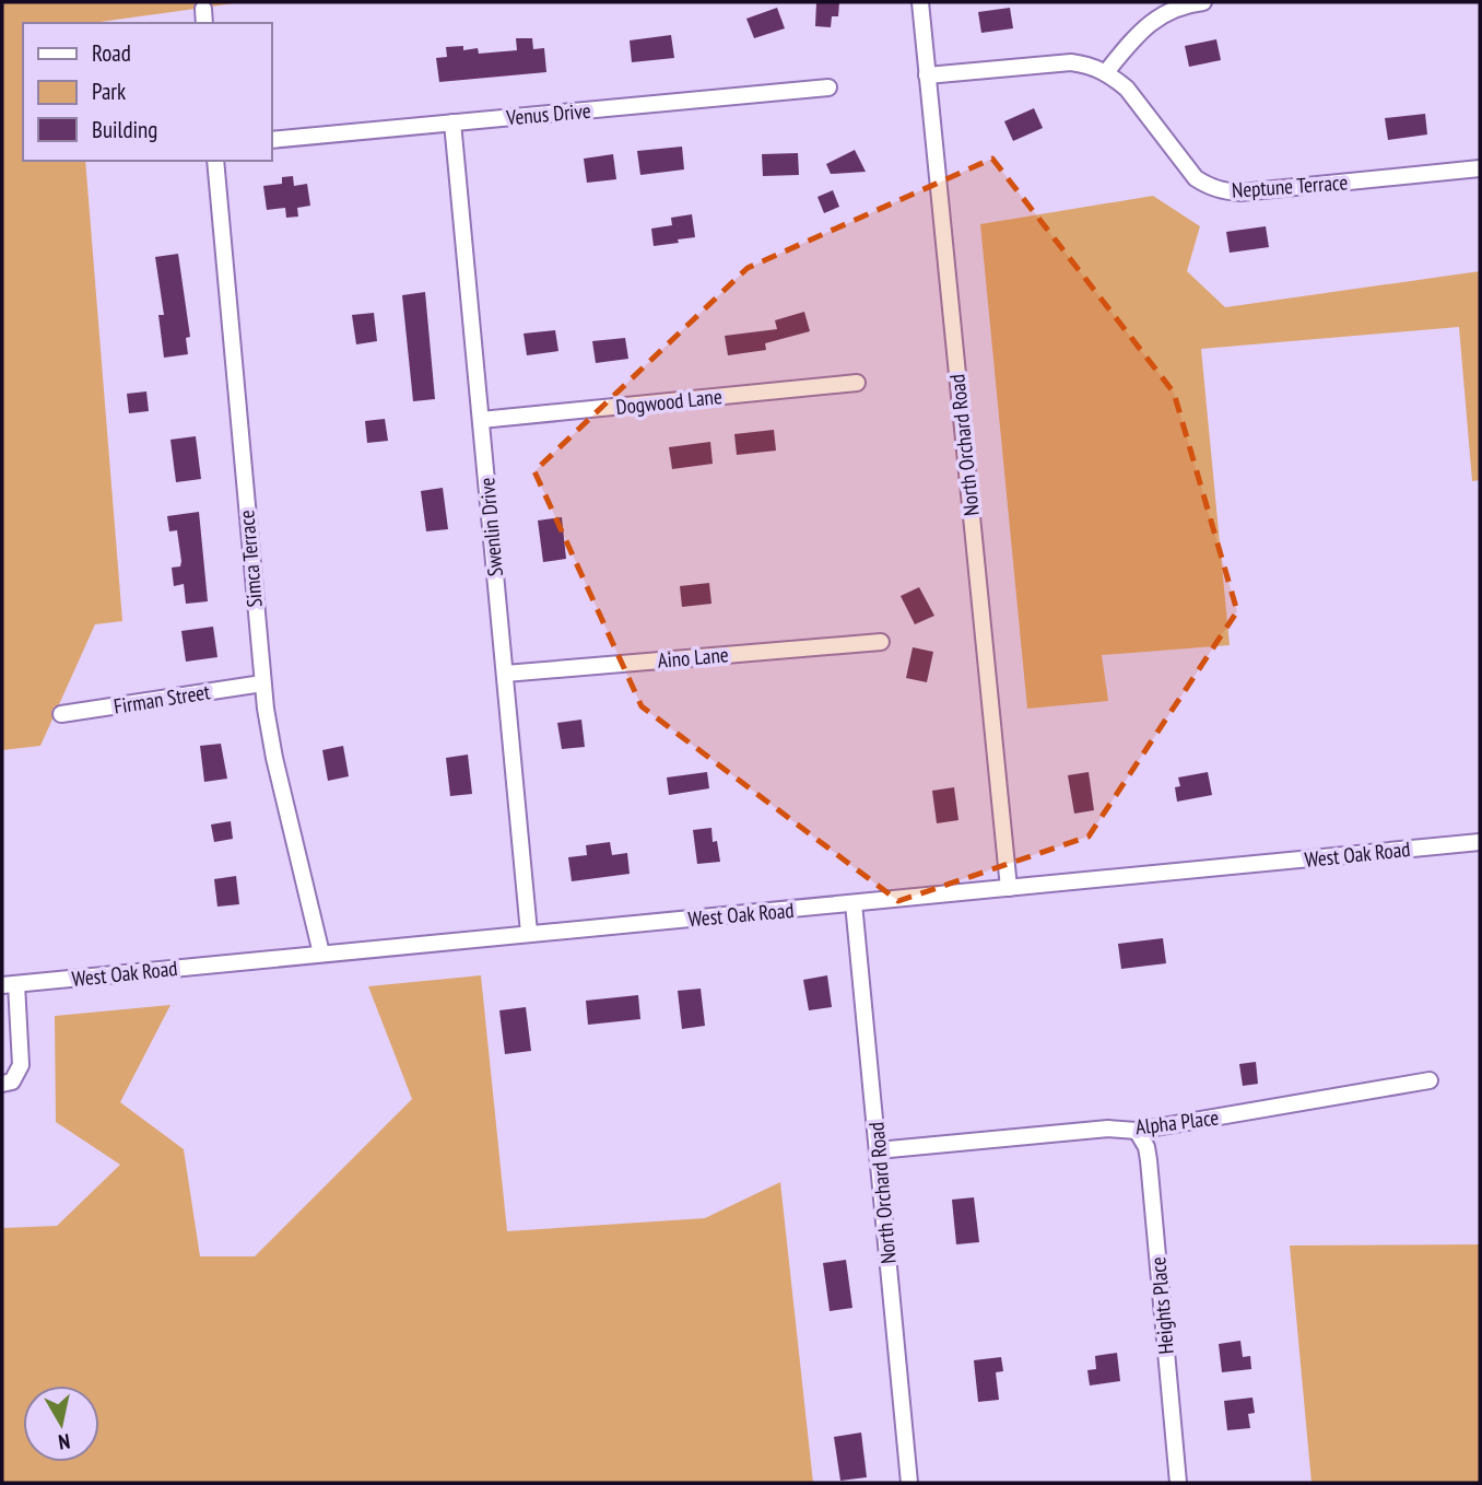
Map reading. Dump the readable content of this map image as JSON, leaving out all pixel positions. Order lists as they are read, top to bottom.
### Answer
{
  "streets": {
    "street": [
      "Venus Drive",
      "Neptune Terrace",
      "Dogwood Lane",
      "North Orchard Road",
      "Swenlin Drive",
      "Simca Terrace",
      "Aino Lane",
      "Firman Street",
      "West Oak Road",
      "Alpha Place",
      "Heights Place"
    ]
  },
  "crossings": [
    ["Venus Drive", "Swenlin Drive"],
    ["Dogwood Lane", "Swenlin Drive"],
    ["North Orchard Road", "West Oak Road"],
    ["North Orchard Road", "Alpha Place"],
    ["Swenlin Drive", "Aino Lane"],
    ["Swenlin Drive", "West Oak Road"],
    ["Simca Terrace", "Firman Street"],
    ["Simca Terrace", "West Oak Road"],
    ["Alpha Place", "Heights Place"]
  ],
  "legend": ["Road", "Park", "Building"],
  "north": "bottom"
}
